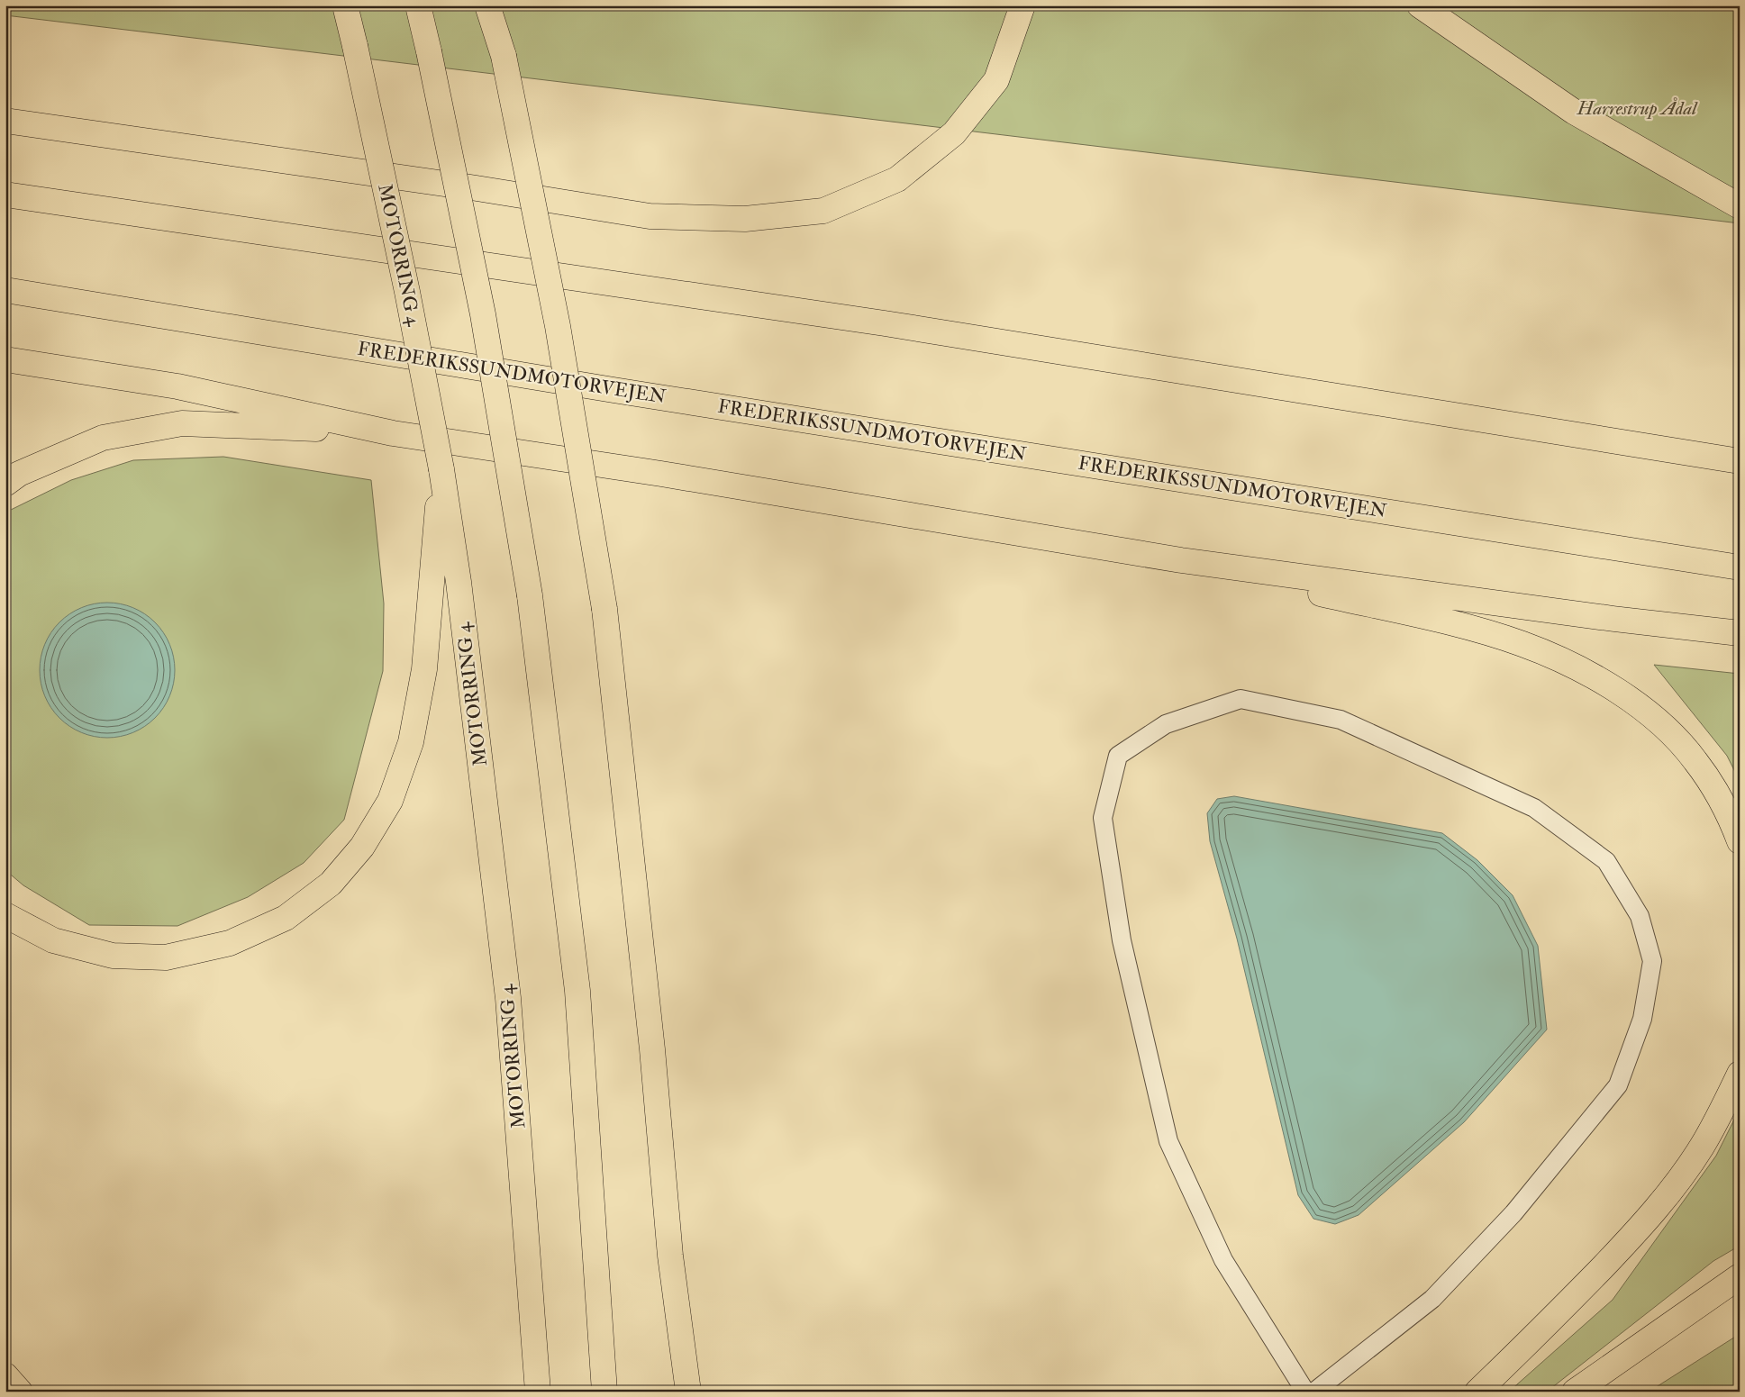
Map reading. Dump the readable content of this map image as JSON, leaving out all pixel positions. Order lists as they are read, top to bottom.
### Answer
{
  "streets": {
    "highway": ["MOTORRING 4", "FREDERIKSSUNDMOTORVEJEN"]
  },
  "parks": ["Harrestrup Ådal"]
}
